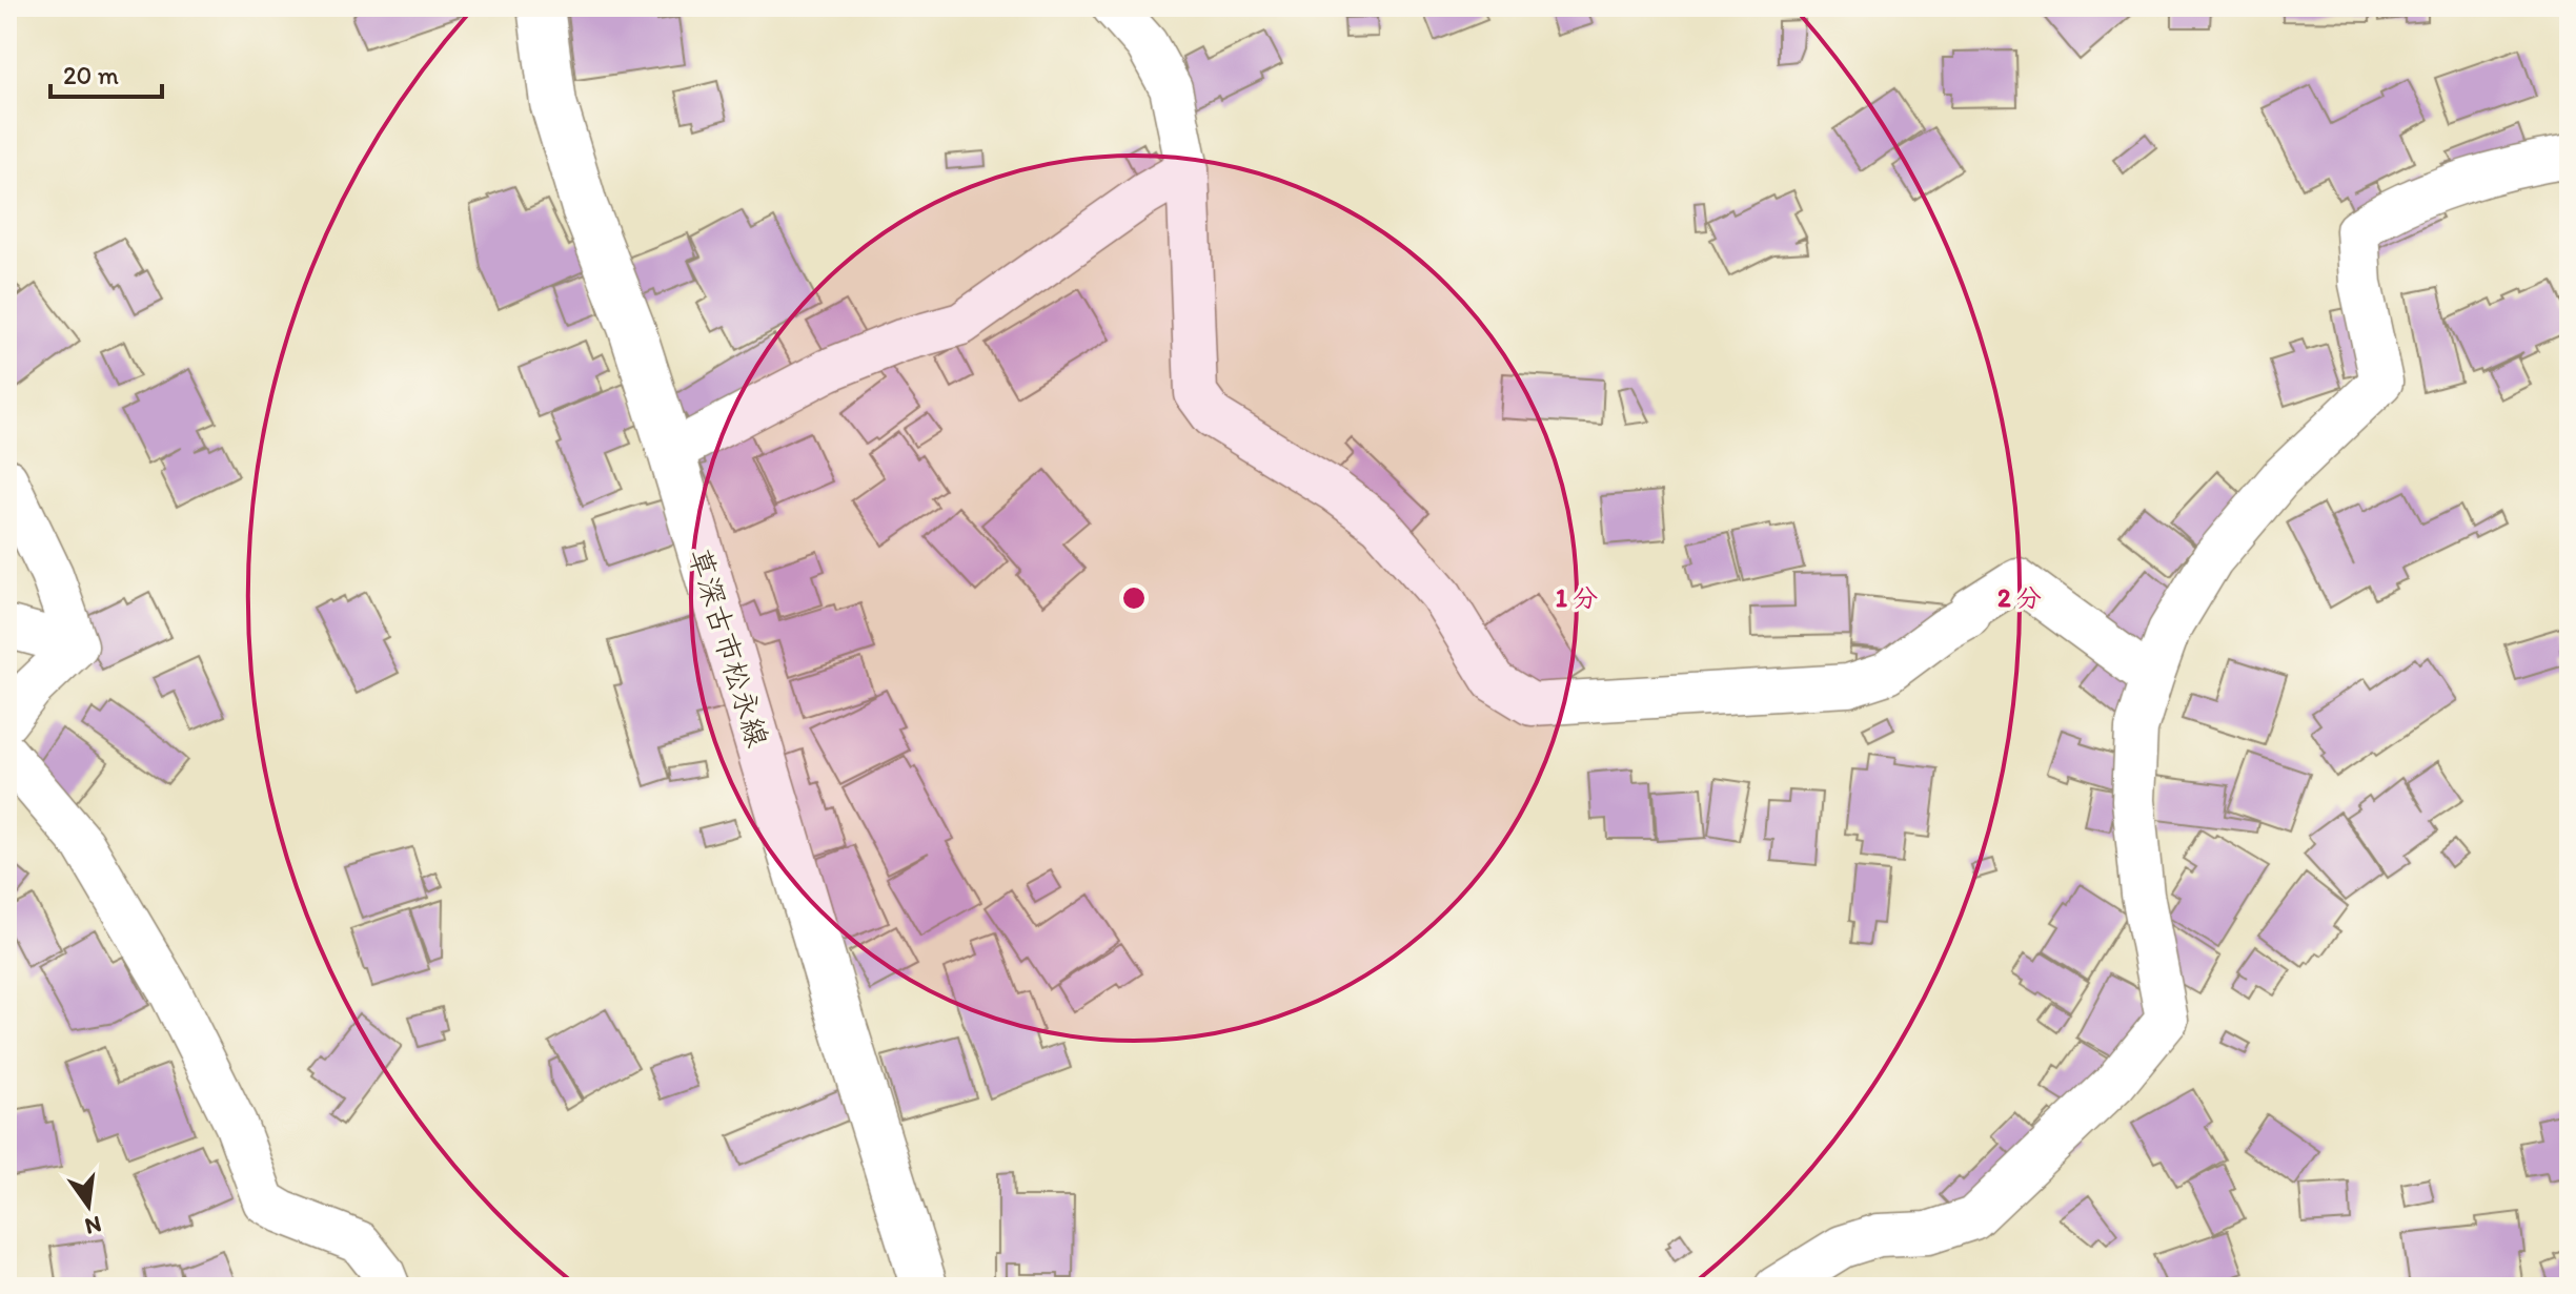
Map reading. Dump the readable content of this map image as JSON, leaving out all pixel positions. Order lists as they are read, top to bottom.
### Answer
{
  "streets": {
    "main road": ["草深古市松永線"]
  },
  "scale_bar": "20 m",
  "north": "bottom",
  "rings": ["1 分", "2 分"]
}
